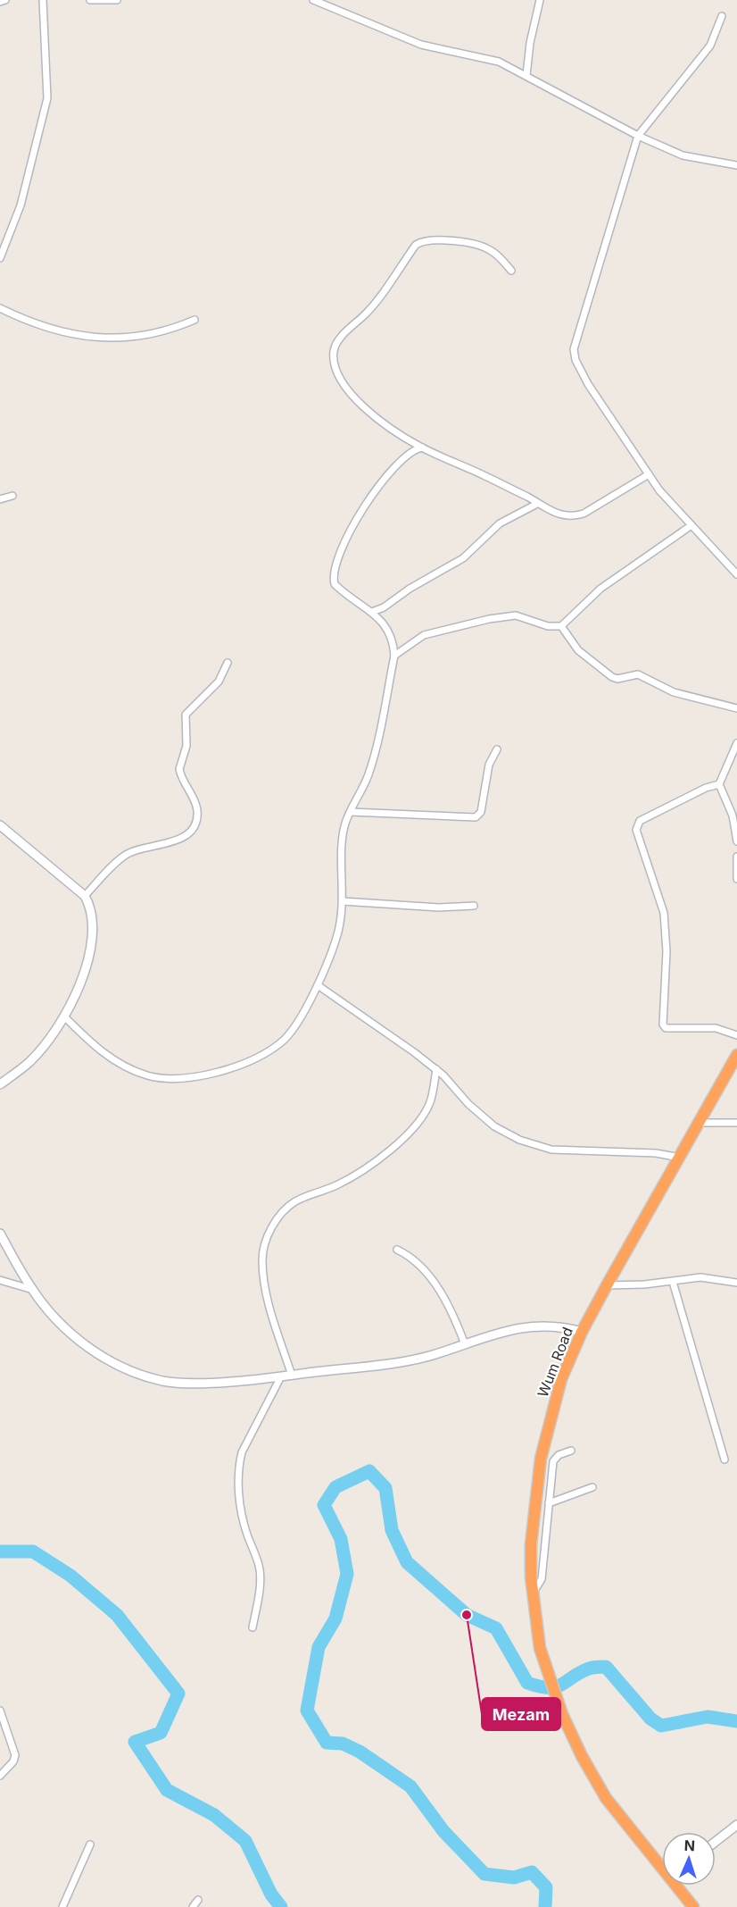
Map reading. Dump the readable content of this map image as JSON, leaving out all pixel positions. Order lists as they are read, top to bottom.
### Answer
{
  "streets": {
    "highway": ["Wum Road"]
  },
  "places": ["Mezam"],
  "north": "top"
}
